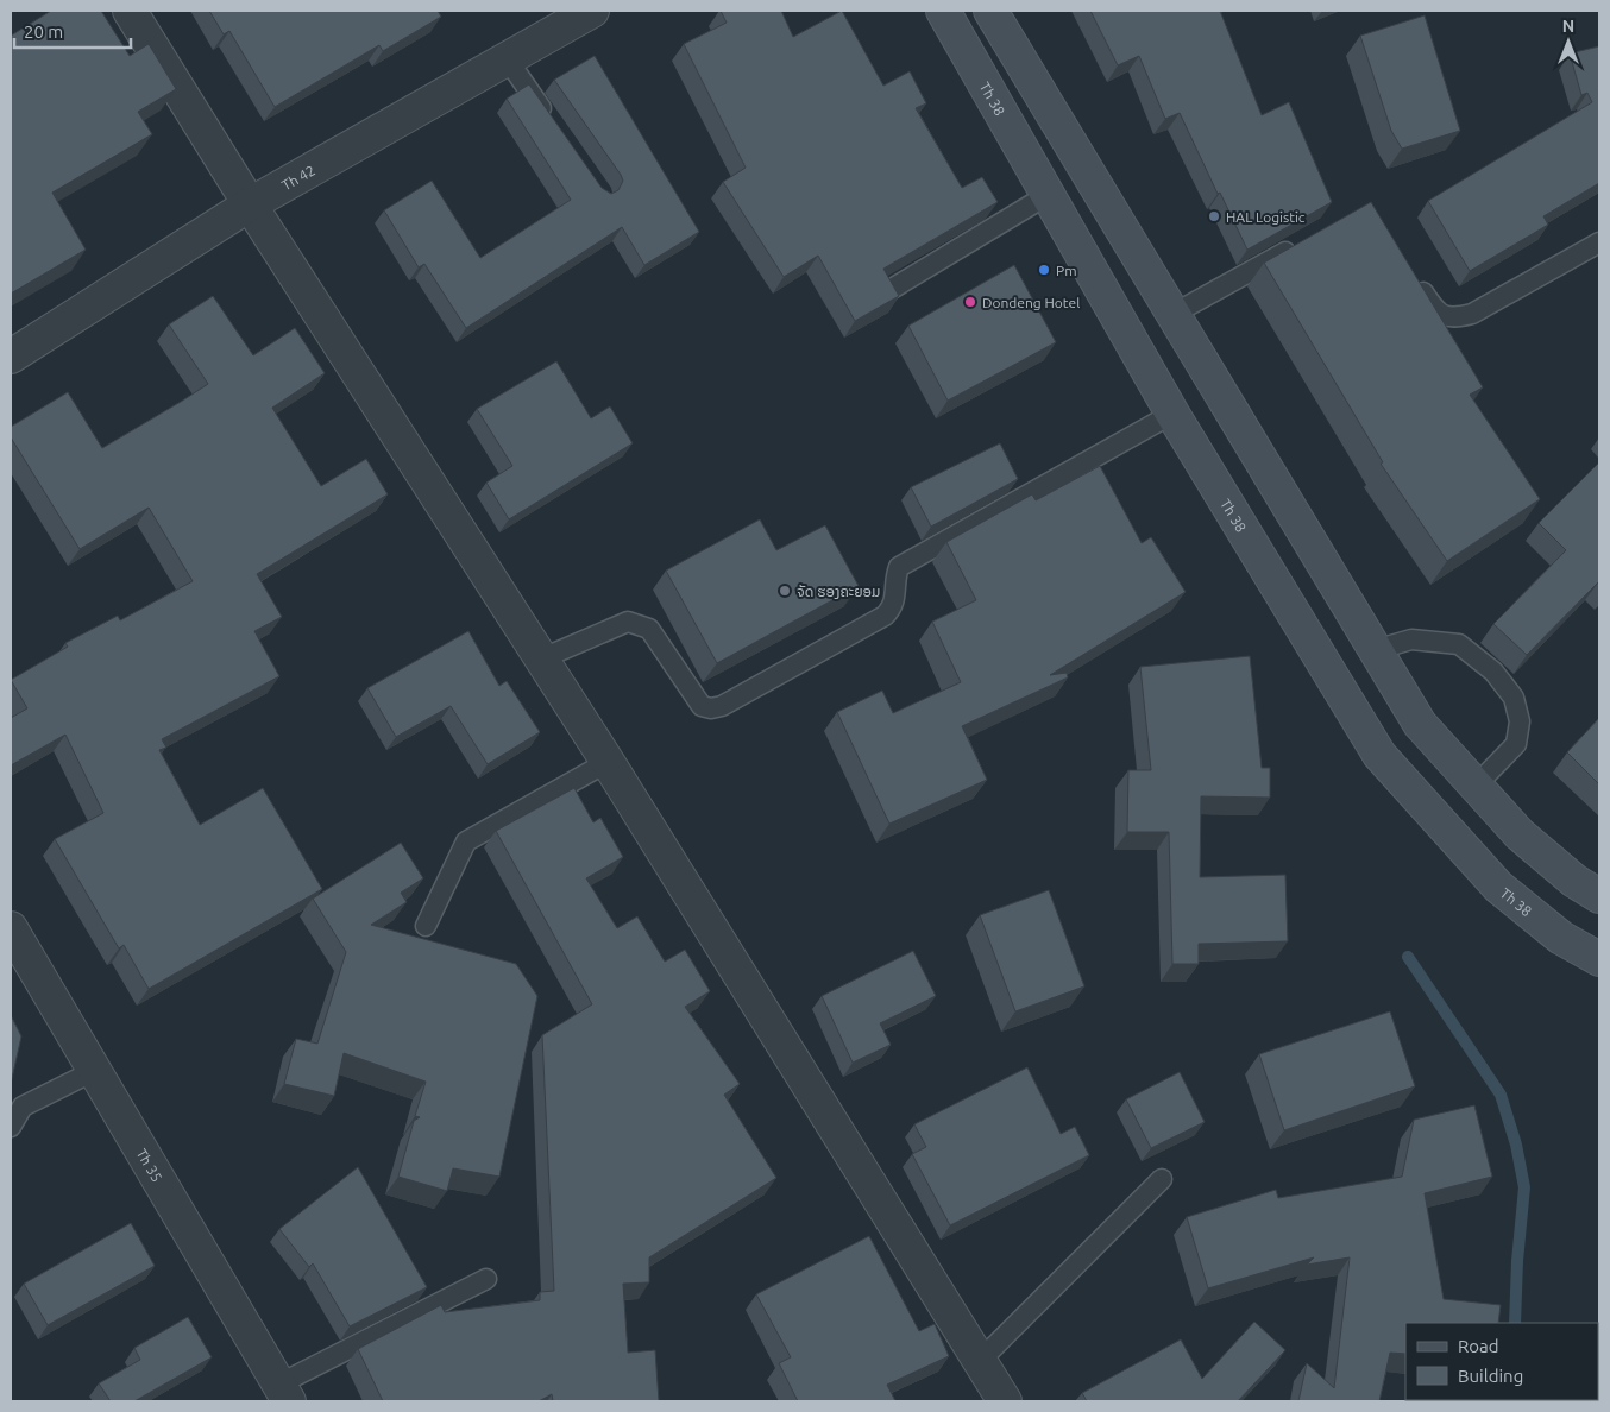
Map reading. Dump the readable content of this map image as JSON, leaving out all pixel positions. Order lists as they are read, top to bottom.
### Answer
{
  "streets": {
    "street": ["Th 38", "Th 42", "Th 35"]
  },
  "places": [
    "HAL Logistic",
    "Pm",
    "Dondeng Hotel",
    "ຈັດ ຮອງຄະຍອມ"
  ],
  "legend": ["Road", "Building"],
  "scale_bar": "20 m",
  "north": "top"
}
